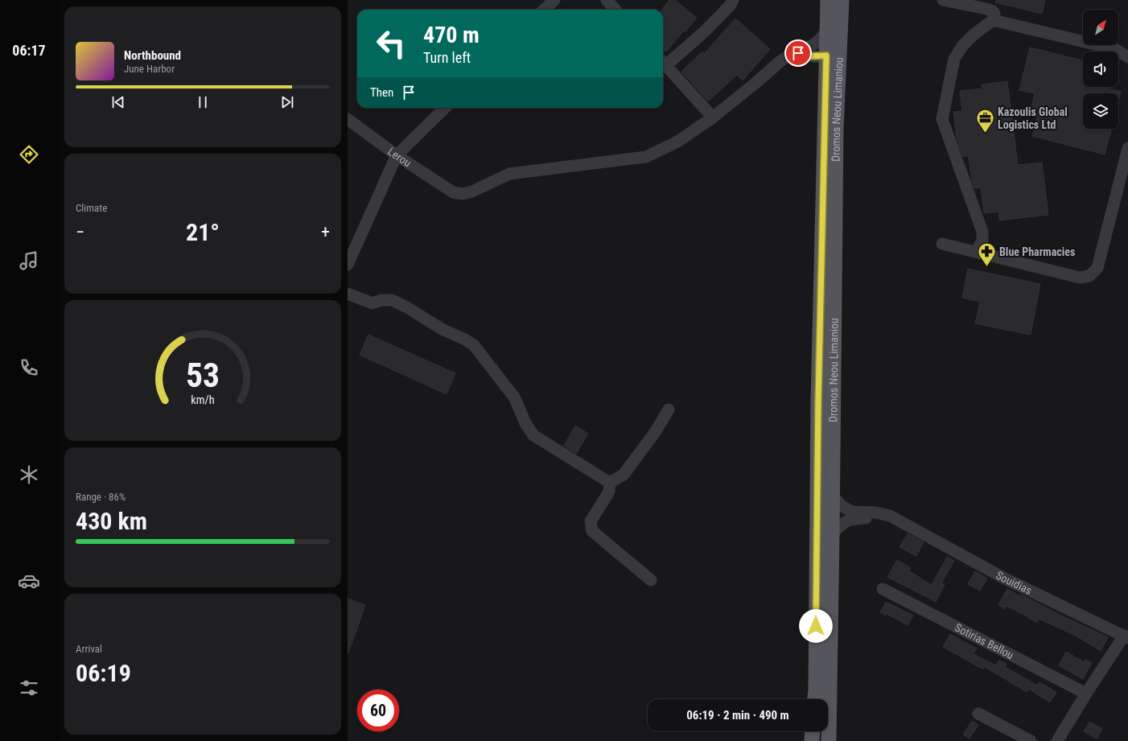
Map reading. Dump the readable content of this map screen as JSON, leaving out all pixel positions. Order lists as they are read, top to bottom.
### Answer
{
  "streets": {
    "main road": ["Dromos Neou Limaniou"],
    "street": ["Lerou", "Souidias", "Sotirias Bellou"]
  },
  "crossings": [
    ["Dromos Neou Limaniou", "Souidias"]
  ],
  "places": {
    "office": ["Kazoulis Global Logistics Ltd"],
    "pharmacy": ["Blue Pharmacies"]
  },
  "north": "top right",
  "page": {
    "tabs": "06:17",
    "turn": ["470 m", "Turn left"],
    "song": ["Northbound", "June Harbor"],
    "then": "Then",
    "tile": [
      "Climate",
      ["Range · 86%", "430 km"],
      ["Arrival", "06:19"]
    ],
    "heat": ["−", "21°", "+"],
    "limit": "60",
    "trip": "06:19 · 2 min · 490 m",
    "gauge": ["53", "km/h"]
  }
}
